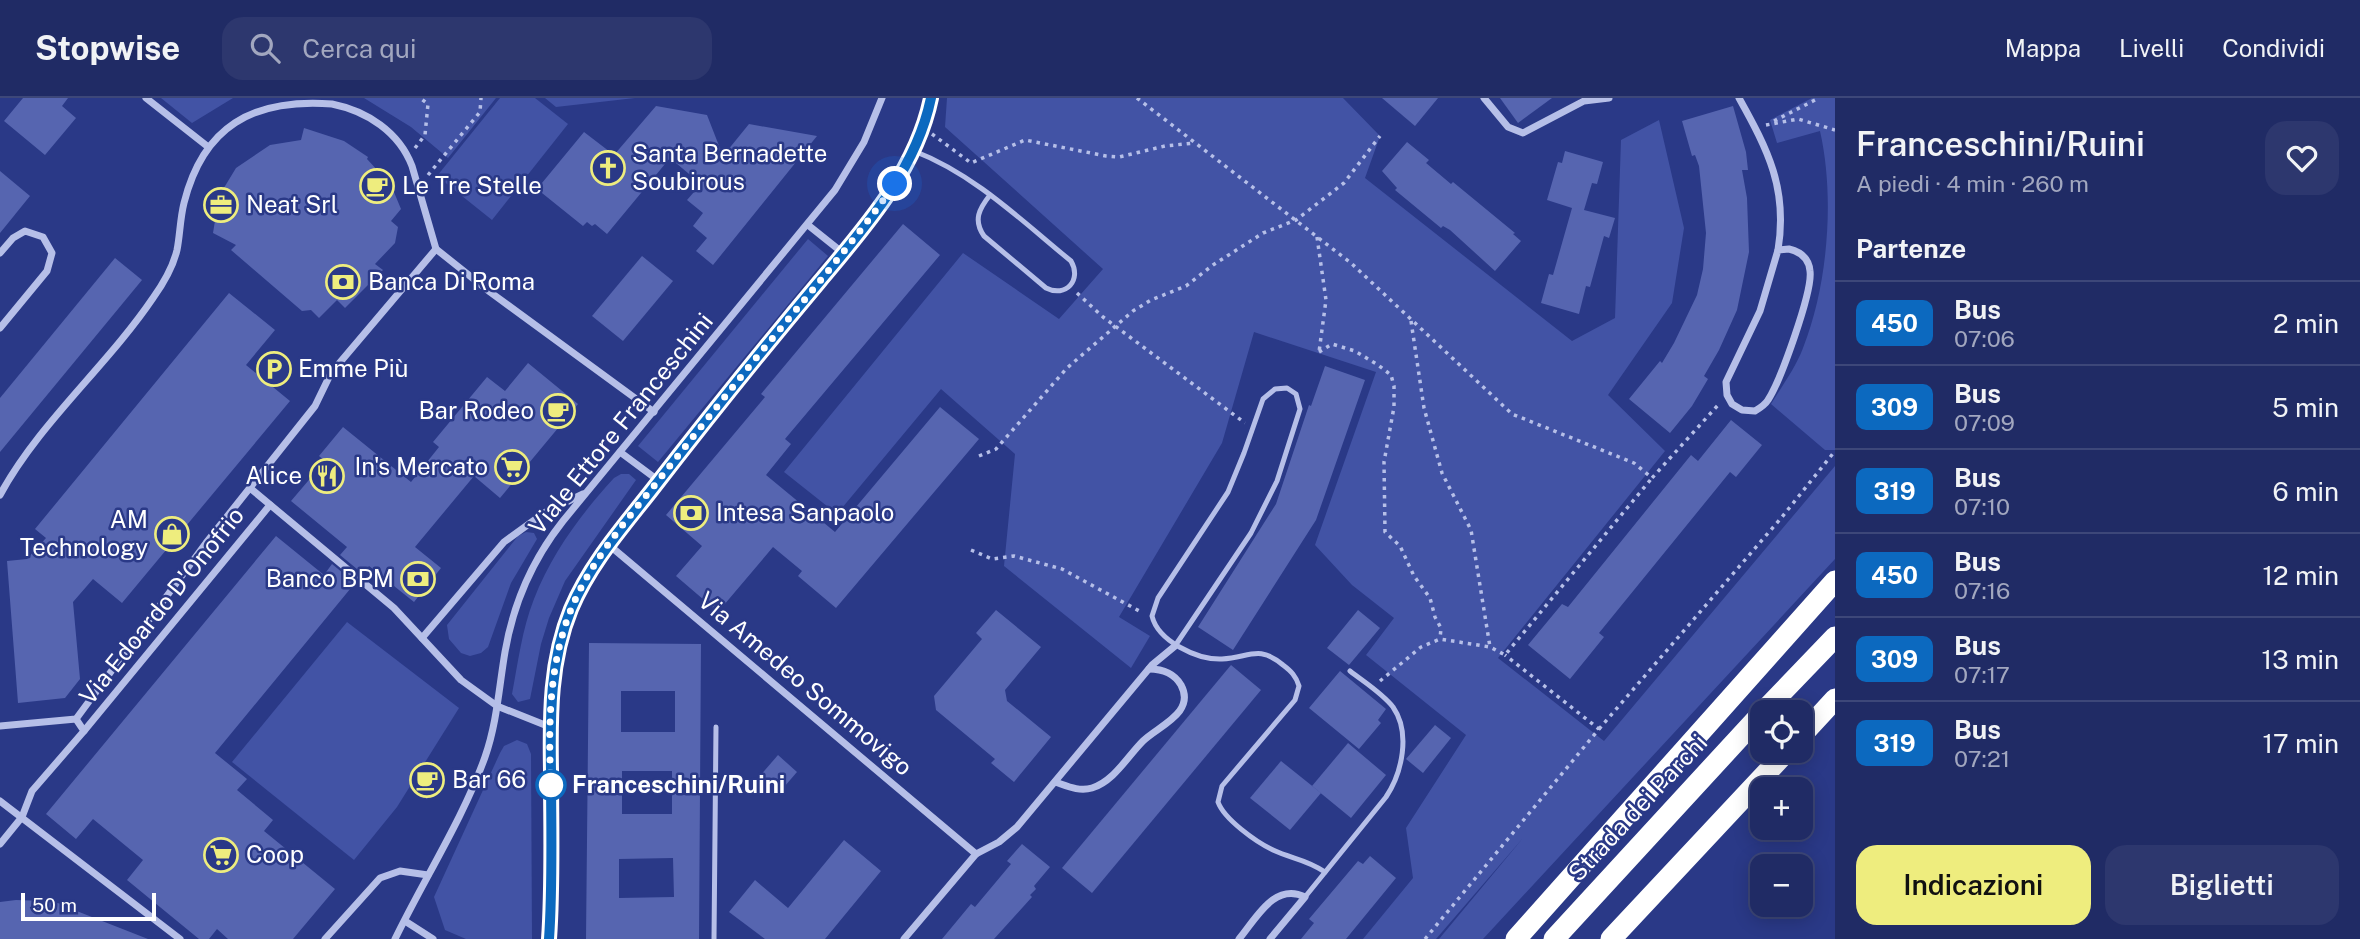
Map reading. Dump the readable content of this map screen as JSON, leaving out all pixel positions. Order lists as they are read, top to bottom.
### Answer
{
  "streets": {
    "highway": ["Strada dei Parchi"],
    "street": ["Viale Ettore Franceschini", "Via Edoardo D'Onofrio", "Via Amedeo Sommovigo"]
  },
  "crossings": [
    ["Viale Ettore Franceschini", "Via Edoardo D'Onofrio"]
  ],
  "places": {
    "church": ["Santa Bernadette Soubirous"],
    "cafe": ["Le Tre Stelle", "Bar Rodeo", "Bar 66"],
    "office": ["Neat Srl"],
    "bank": ["Banca Di Roma", "Intesa Sanpaolo", "Banco BPM"],
    "parking": ["Emme Più"],
    "supermarket": ["In's Mercato", "Coop"],
    "restaurant": ["Alice"],
    "shop": ["AM Technology"],
    "other": ["Franceschini/Ruini"]
  },
  "lines": ["bus line 450"],
  "scale_bar": "50 m",
  "page": {
    "header": "Stopwise",
    "search": "Cerca qui",
    "nav": ["Mappa", "Livelli", "Condividi"],
    "heading": [
      ["Franceschini/Ruini", "A piedi · 4 min · 260 m"],
      "Partenze"
    ],
    "list": [
      {
        "mark": "450",
        "name": "Bus",
        "note": "07:06",
        "value": "2 min"
      },
      {
        "mark": "309",
        "name": "Bus",
        "note": "07:09",
        "value": "5 min"
      },
      {
        "mark": "319",
        "name": "Bus",
        "note": "07:10",
        "value": "6 min"
      },
      {
        "mark": "450",
        "name": "Bus",
        "note": "07:16",
        "value": "12 min"
      },
      {
        "mark": "309",
        "name": "Bus",
        "note": "07:17",
        "value": "13 min"
      },
      {
        "mark": "319",
        "name": "Bus",
        "note": "07:21",
        "value": "17 min"
      }
    ],
    "map_buttons": ["+", "−"],
    "buttons": ["Indicazioni", "Biglietti"],
    "scale": "50 m"
  }
}
